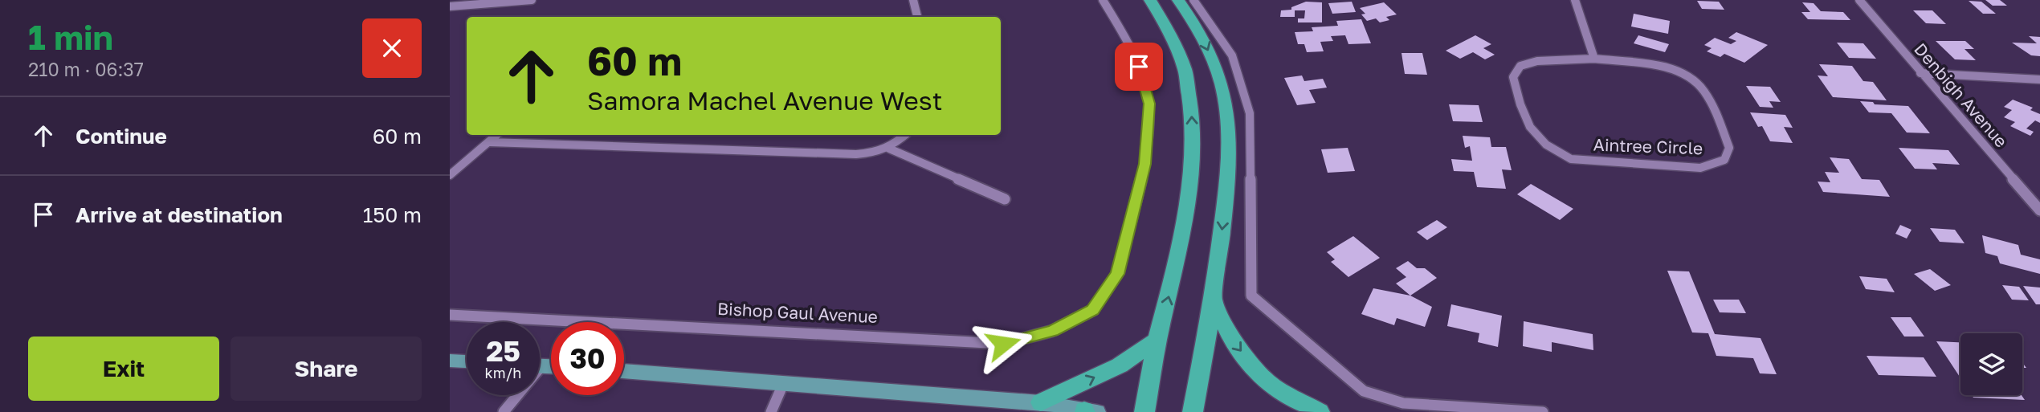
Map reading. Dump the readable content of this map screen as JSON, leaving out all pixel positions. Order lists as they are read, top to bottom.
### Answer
{
  "streets": {
    "street": ["Denbigh Avenue", "Aintree Circle", "Bishop Gaul Avenue"]
  },
  "page": {
    "heading": ["1 min", "210 m · 06:37"],
    "turn": ["60 m", "Samora Machel Avenue West"],
    "list": [
      {
        "name": "Continue",
        "value": "60 m"
      },
      {
        "name": "Arrive at destination",
        "value": "150 m"
      }
    ],
    "speed": "25 km/h",
    "limit": "30",
    "buttons": ["Exit", "Share"]
  }
}
